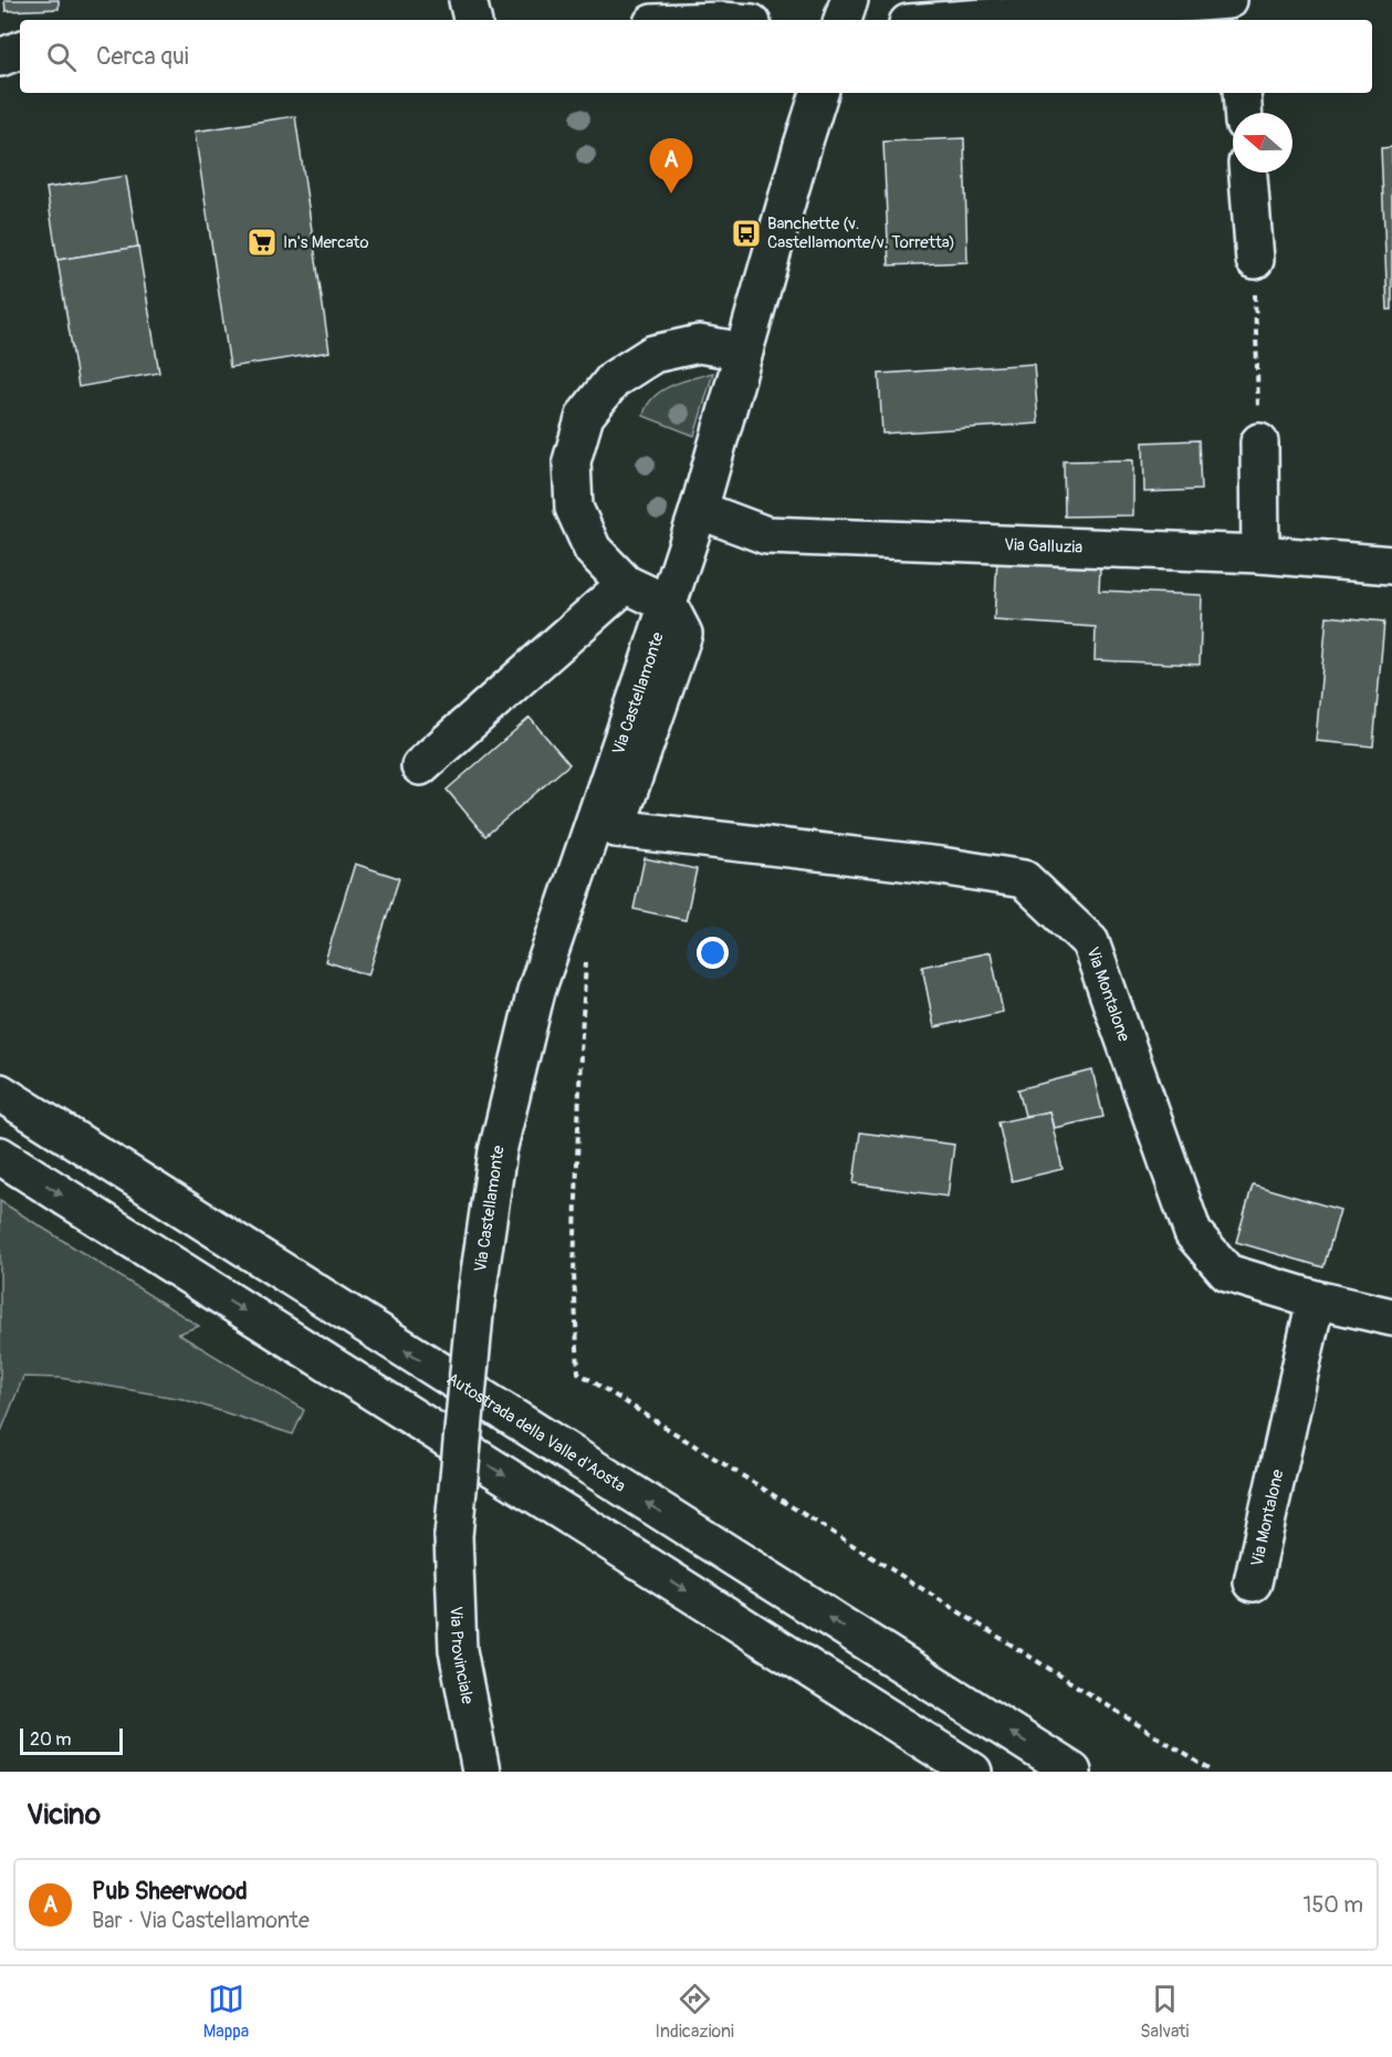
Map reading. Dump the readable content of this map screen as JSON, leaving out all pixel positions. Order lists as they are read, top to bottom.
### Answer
{
  "streets": {
    "main road": [
      "Via Galluzia",
      "Via Castellamonte",
      "Via Montalone",
      "Autostrada della Valle d'Aosta",
      "Via Provinciale"
    ]
  },
  "crossings": [
    ["Via Galluzia", "Via Castellamonte"],
    ["Via Castellamonte", "Via Montalone"],
    ["Via Castellamonte", "Via Provinciale"]
  ],
  "places": {
    "bus stop": ["Banchette (v. Castellamonte/v. Torretta)"],
    "supermarket": ["In's Mercato"]
  },
  "scale_bar": "20 m",
  "north": "left",
  "page": {
    "search": "Cerca qui",
    "pins": "A",
    "scale": "20 m",
    "heading": "Vicino",
    "list": [
      {
        "mark": "A",
        "name": "Pub Sheerwood",
        "note": "Bar · Via Castellamonte",
        "value": "150 m"
      }
    ],
    "nav": ["Mappa", "Indicazioni", "Salvati"]
  }
}
